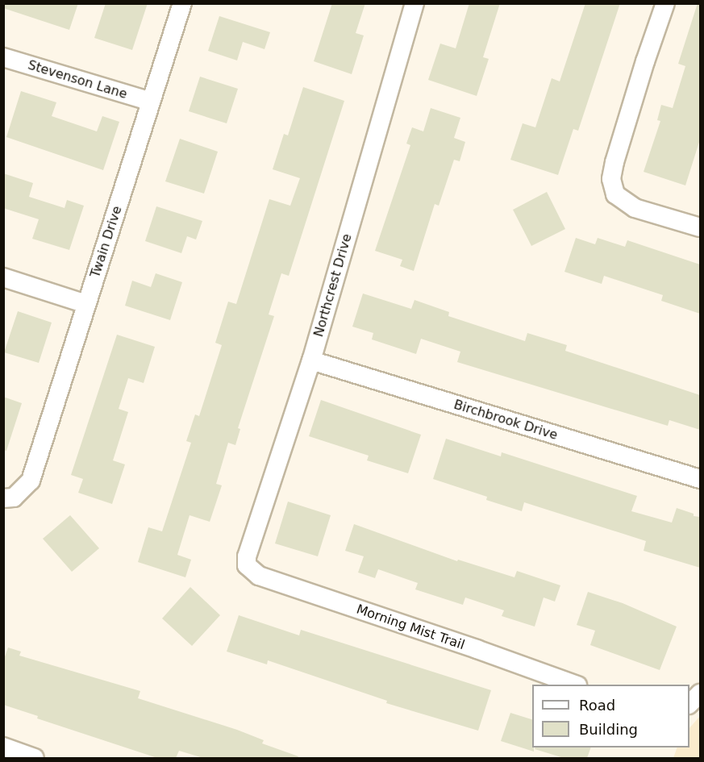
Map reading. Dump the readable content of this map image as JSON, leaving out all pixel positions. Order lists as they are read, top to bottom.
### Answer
{
  "streets": {
    "street": [
      "Stevenson Lane",
      "Twain Drive",
      "Northcrest Drive",
      "Birchbrook Drive",
      "Morning Mist Trail"
    ]
  },
  "crossings": [
    ["Stevenson Lane", "Twain Drive"],
    ["Northcrest Drive", "Birchbrook Drive"],
    ["Northcrest Drive", "Morning Mist Trail"]
  ],
  "legend": ["Road", "Building"]
}
